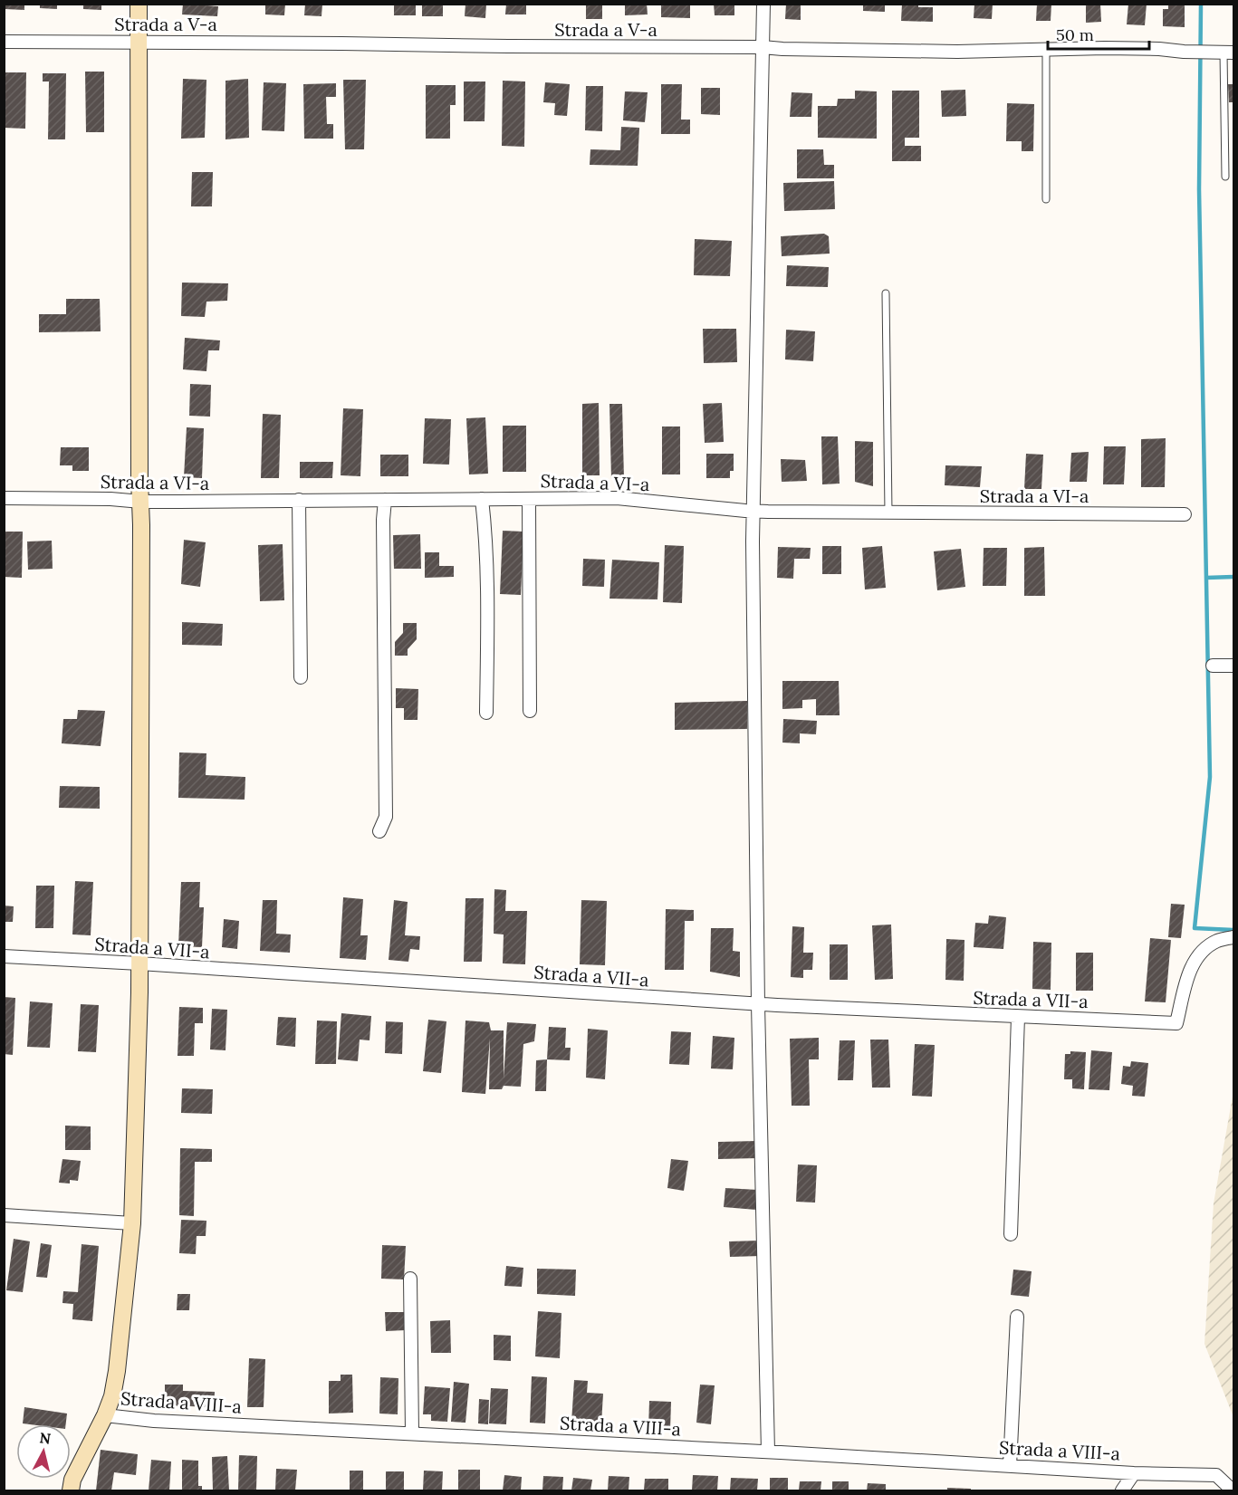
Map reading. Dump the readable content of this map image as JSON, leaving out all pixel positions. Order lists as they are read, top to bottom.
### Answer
{
  "streets": {
    "street": [
      "Strada a V-a",
      "Strada a VI-a",
      "Strada a VII-a",
      "Strada a VIII-a"
    ]
  },
  "scale_bar": "50 m",
  "north": "top"
}
